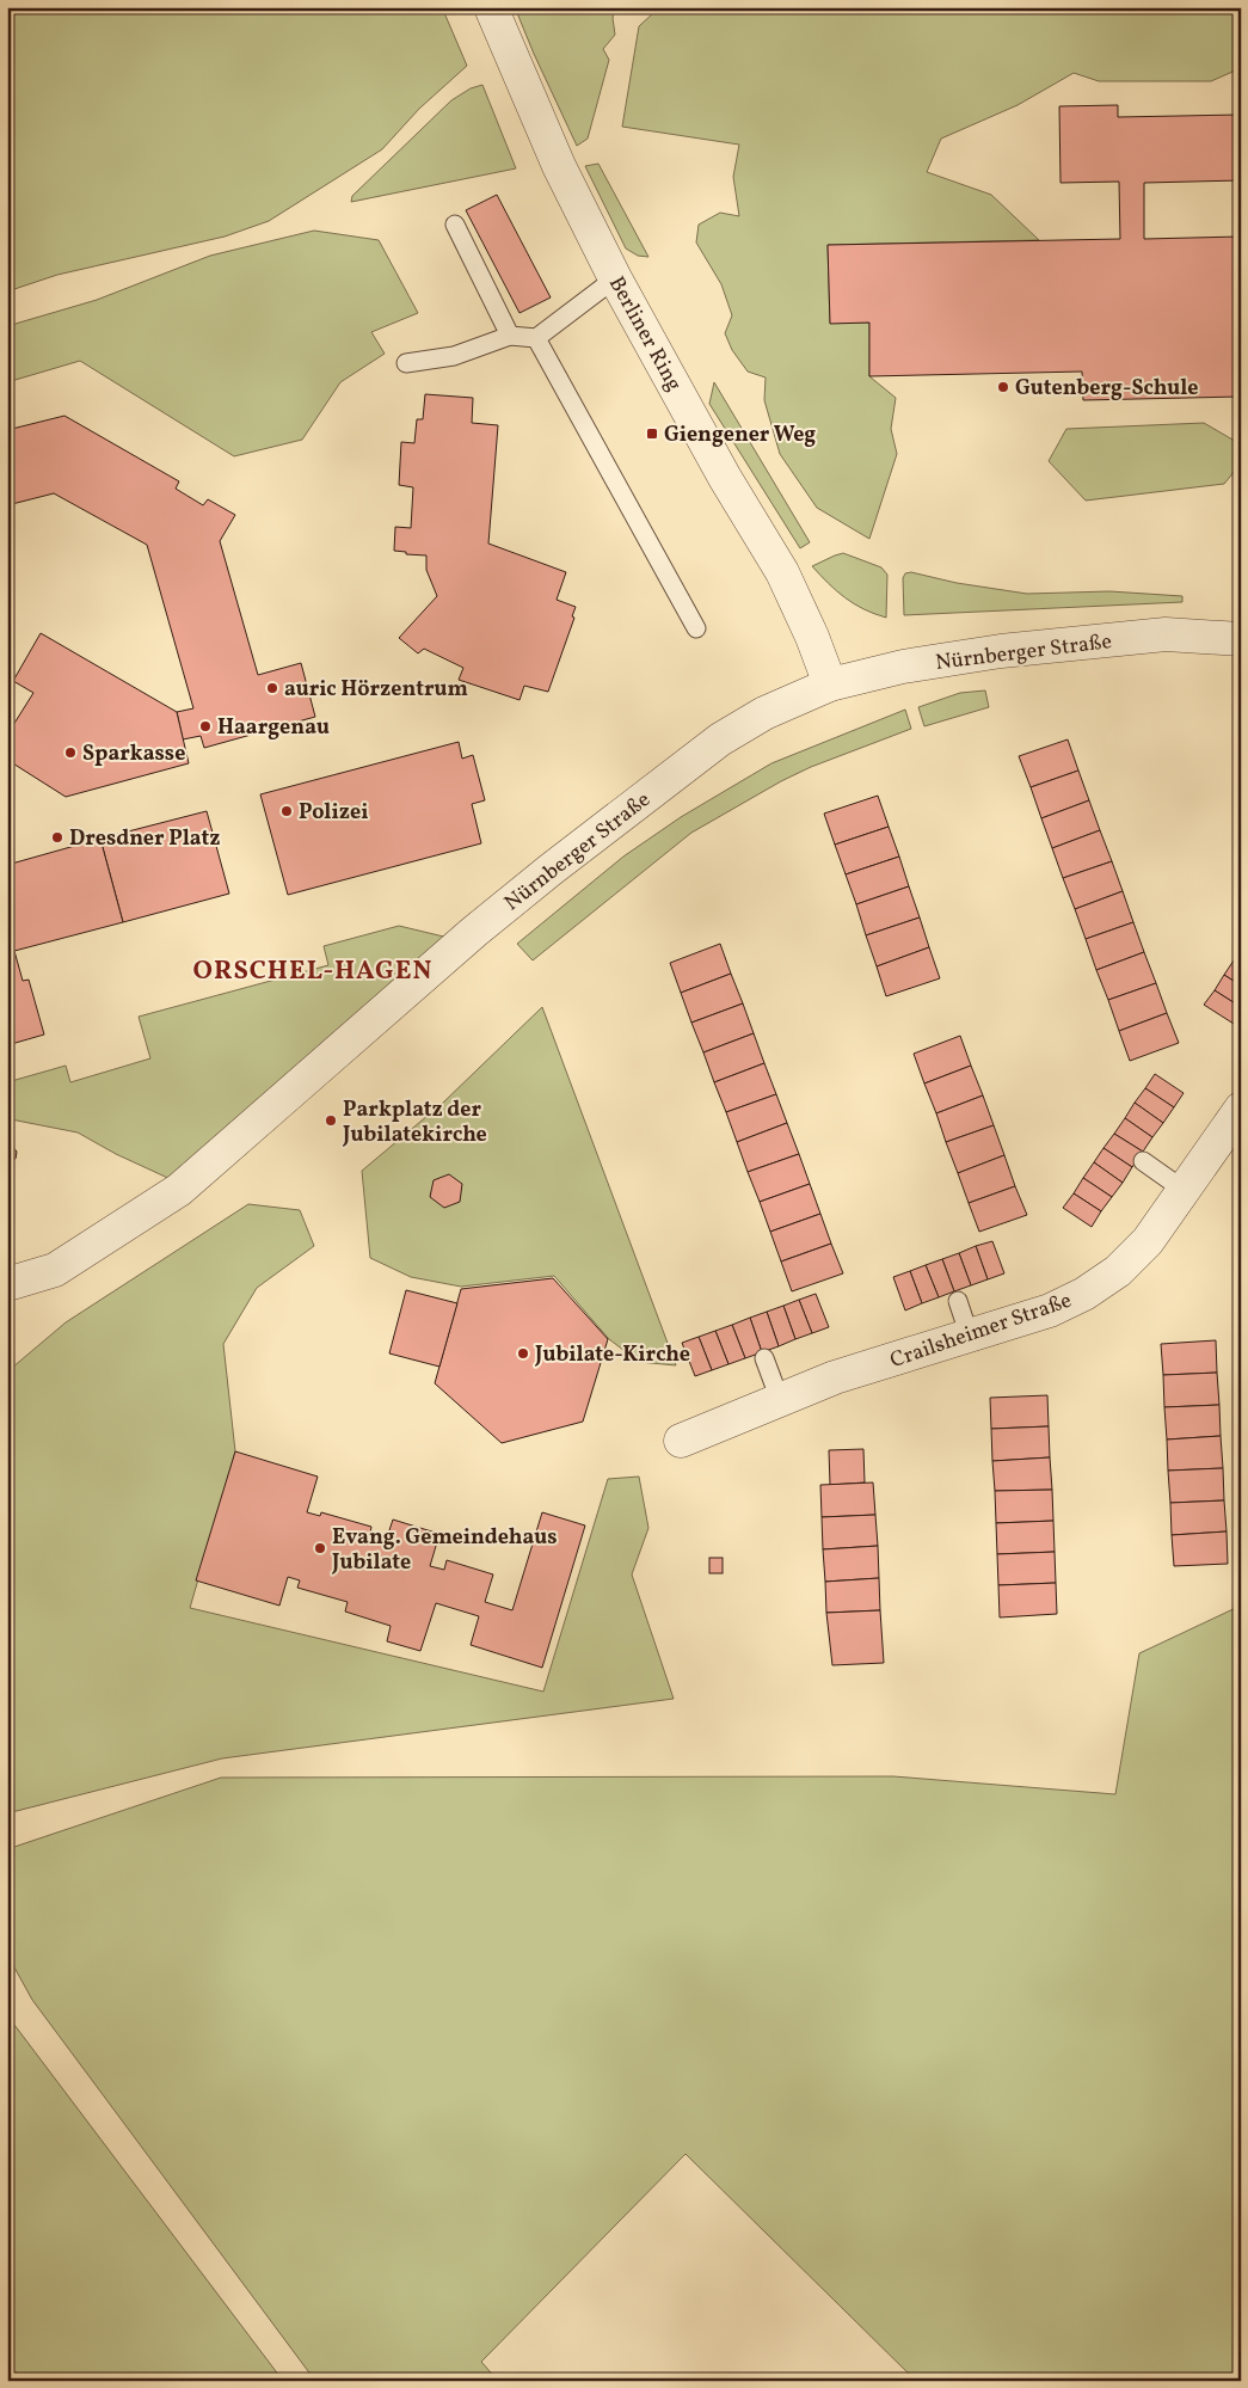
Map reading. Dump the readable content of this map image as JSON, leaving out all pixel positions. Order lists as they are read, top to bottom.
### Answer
{
  "streets": {
    "street": ["Berliner Ring", "Nürnberger Straße", "Crailsheimer Straße"]
  },
  "crossings": [
    ["Berliner Ring", "Nürnberger Straße"]
  ],
  "districts": ["ORSCHEL-HAGEN"],
  "places": {
    "other": [
      "Gutenberg-Schule",
      "auric Hörzentrum",
      "Haargenau",
      "Sparkasse",
      "Polizei",
      "Dresdner Platz",
      "Parkplatz der Jubilatekirche",
      "Jubilate-Kirche",
      "Evang. Gemeindehaus Jubilate"
    ],
    "transit": ["Giengener Weg"]
  }
}
